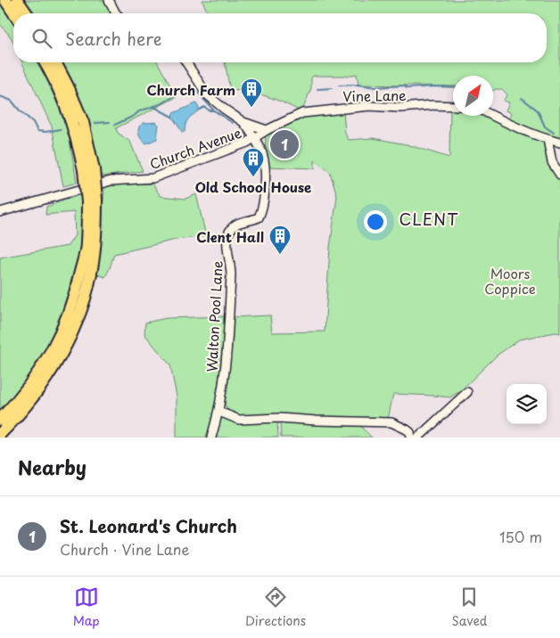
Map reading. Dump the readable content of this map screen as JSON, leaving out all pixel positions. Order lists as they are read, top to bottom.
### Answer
{
  "streets": {
    "street": ["Vine Lane", "Church Avenue", "Walton Pool Lane"]
  },
  "crossings": [
    ["Vine Lane", "Church Avenue"],
    ["Church Avenue", "Walton Pool Lane"]
  ],
  "districts": ["CLENT"],
  "parks": ["Moors Coppice"],
  "places": {
    "building": ["Church Farm", "Old School House", "Clent Hall"]
  },
  "north": "top right",
  "page": {
    "search": "Search here",
    "pins": "1",
    "heading": "Nearby",
    "list": [
      {
        "mark": "1",
        "name": "St. Leonard's Church",
        "note": "Church · Vine Lane",
        "value": "150 m"
      }
    ],
    "nav": ["Map", "Directions", "Saved"]
  }
}
